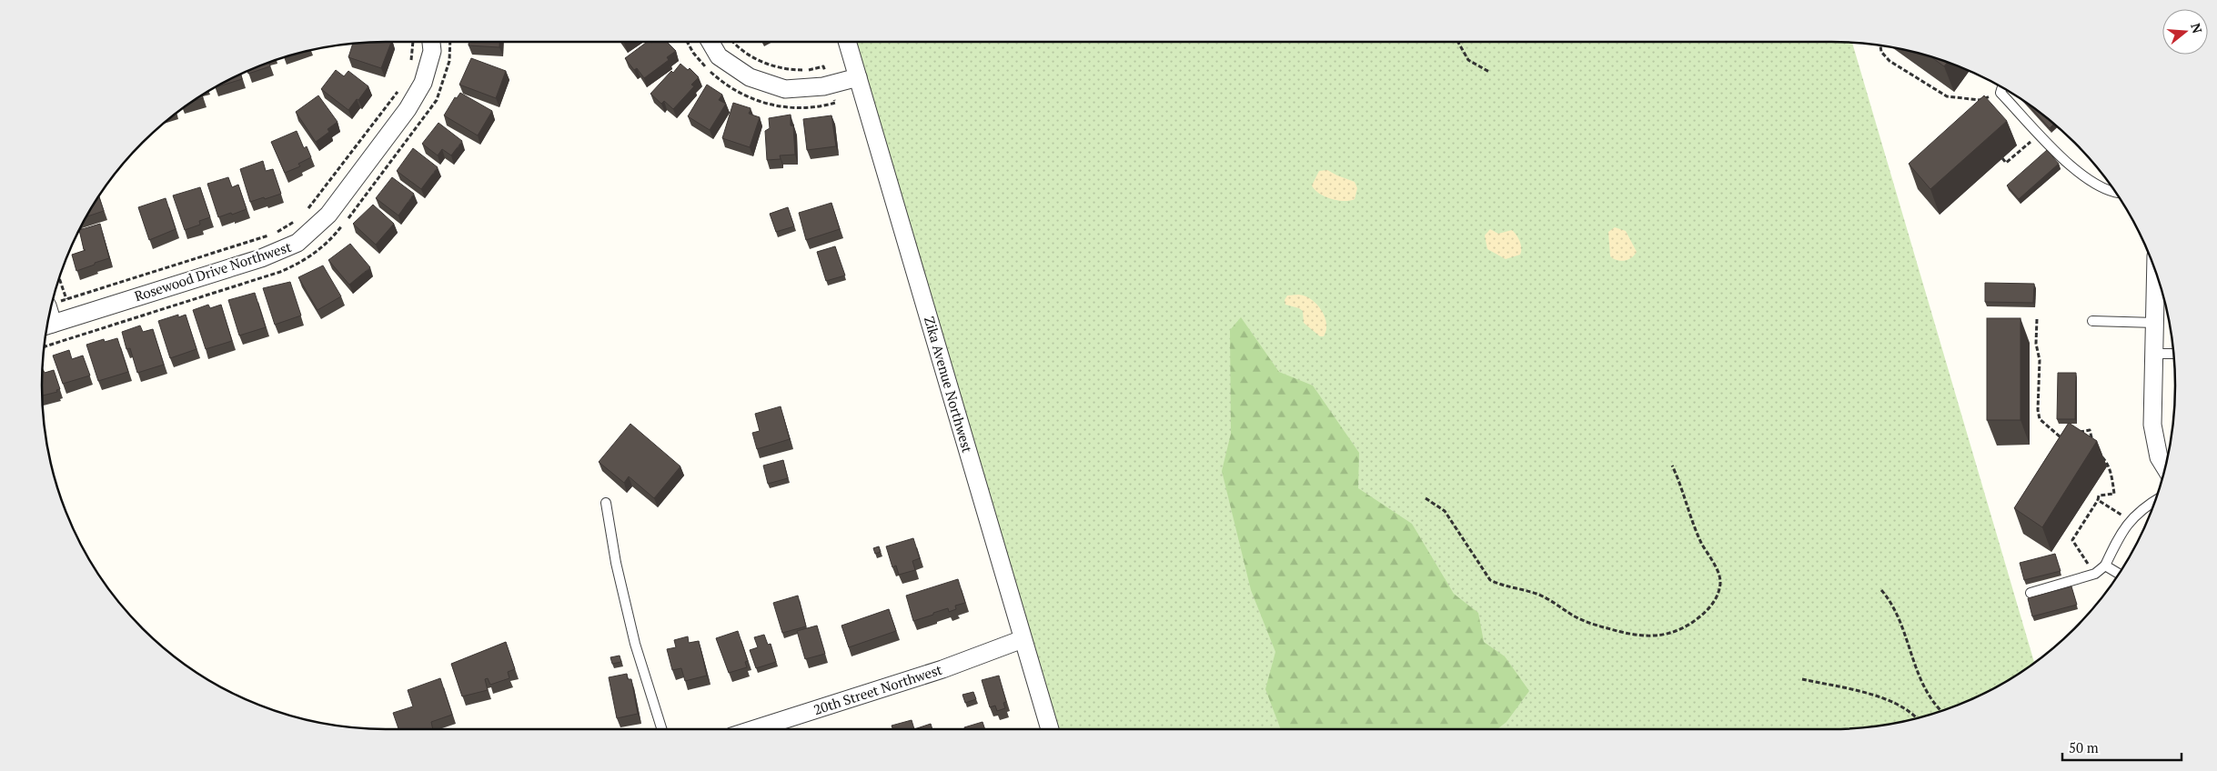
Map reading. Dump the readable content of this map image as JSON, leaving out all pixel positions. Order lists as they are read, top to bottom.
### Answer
{
  "streets": {
    "street": ["Rosewood Drive Northwest", "Zika Avenue Northwest", "20th Street Northwest"]
  },
  "crossings": [
    ["Zika Avenue Northwest", "20th Street Northwest"]
  ],
  "scale_bar": "50 m",
  "north": "right"
}
